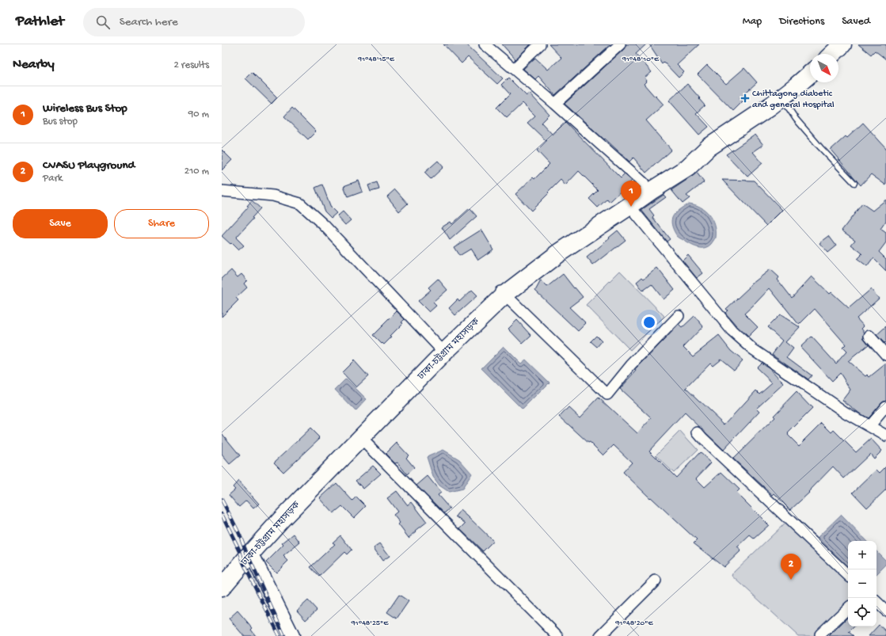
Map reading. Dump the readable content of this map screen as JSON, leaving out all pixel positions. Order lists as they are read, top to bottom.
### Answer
{
  "streets": {
    "highway": ["ঢাকা-চট্টগ্রাম মহাসড়ক"]
  },
  "places": {
    "health": ["Chittagong diabetic and general Hospital"]
  },
  "north": "bottom right",
  "page": {
    "header": "Pathlet",
    "search": "Search here",
    "nav": ["Map", "Directions", "Saved"],
    "heading": ["Nearby", "2 results"],
    "list": [
      {
        "mark": "1",
        "name": "Wireless Bus Stop",
        "note": "Bus stop",
        "value": "90 m"
      },
      {
        "mark": "2",
        "name": "CVASU Playground",
        "note": "Park",
        "value": "210 m"
      }
    ],
    "pins": ["1", "2"],
    "buttons": ["Save", "Share"],
    "map_buttons": ["+", "−"]
  },
  "coordinates": [
    "91°48'15\"E",
    "91°48'10\"E",
    "91°48'25\"E",
    "91°48'20\"E"
  ]
}
